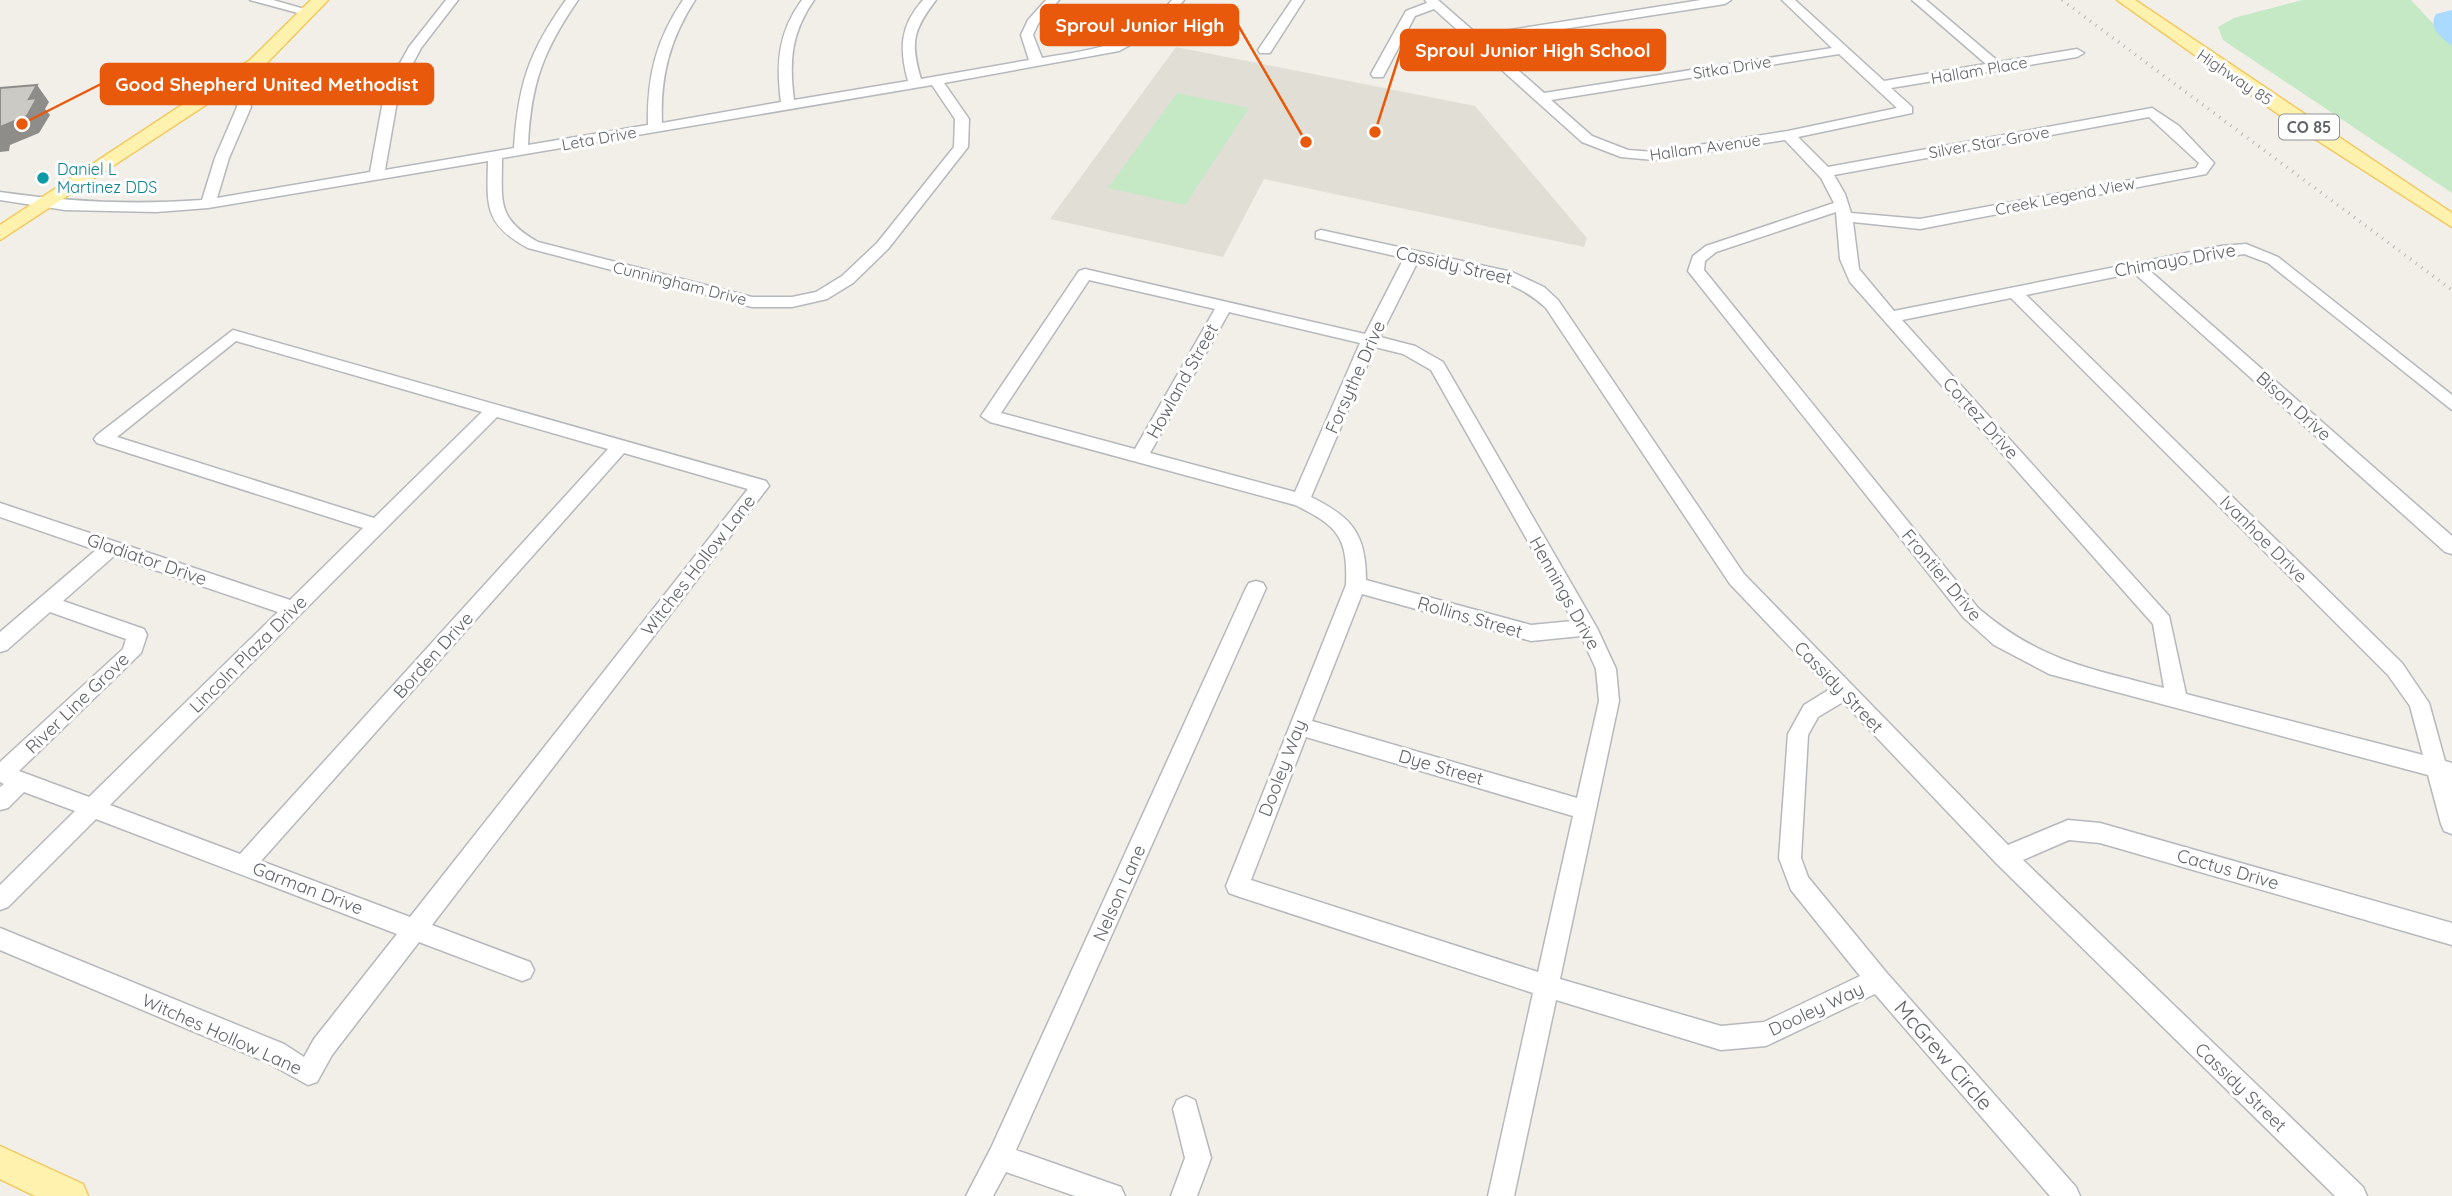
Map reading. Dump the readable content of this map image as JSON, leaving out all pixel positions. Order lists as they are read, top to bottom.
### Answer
{
  "streets": {
    "main road": ["Highway 85", "CO 85"],
    "street": [
      "Sitka Drive",
      "Hallam Place",
      "Leta Drive",
      "Silver Star Grove",
      "Hallam Avenue",
      "Creek Legend View",
      "Chimayo Drive",
      "Cassidy Street",
      "Cunningham Drive",
      "Forsythe Drive",
      "Howland Street",
      "Bison Drive",
      "Cortez Drive",
      "Ivanhoe Drive",
      "Gladiator Drive",
      "Witches Hollow Lane",
      "Frontier Drive",
      "Hennings Drive",
      "Rollins Street",
      "Lincoln Plaza Drive",
      "Borden Drive",
      "River Line Grove",
      "Dye Street",
      "Dooley Way",
      "Cactus Drive",
      "Garman Drive",
      "Nelson Lane",
      "McGrew Circle"
    ]
  },
  "crossings": [
    ["Sitka Drive", "Hallam Avenue"],
    ["Hallam Place", "Hallam Avenue"],
    ["Leta Drive", "Cunningham Drive"],
    ["Silver Star Grove", "Creek Legend View"],
    ["Silver Star Grove", "Cortez Drive"],
    ["Hallam Avenue", "Cortez Drive"],
    ["Creek Legend View", "Cortez Drive"],
    ["Creek Legend View", "Frontier Drive"],
    ["Chimayo Drive", "Bison Drive"],
    ["Chimayo Drive", "Cortez Drive"],
    ["Chimayo Drive", "Ivanhoe Drive"],
    ["Cassidy Street", "Forsythe Drive"],
    ["Cassidy Street", "Cactus Drive"],
    ["Cassidy Street", "McGrew Circle"],
    ["Forsythe Drive", "Hennings Drive"],
    ["Forsythe Drive", "Dooley Way"],
    ["Howland Street", "Hennings Drive"],
    ["Howland Street", "Dooley Way"],
    ["Cortez Drive", "Frontier Drive"],
    ["Ivanhoe Drive", "Frontier Drive"],
    ["Gladiator Drive", "Lincoln Plaza Drive"],
    ["Witches Hollow Lane", "Lincoln Plaza Drive"],
    ["Witches Hollow Lane", "Borden Drive"],
    ["Witches Hollow Lane", "Garman Drive"],
    ["Hennings Drive", "Rollins Street"],
    ["Hennings Drive", "Dye Street"],
    ["Hennings Drive", "Dooley Way"],
    ["Rollins Street", "Dooley Way"],
    ["Lincoln Plaza Drive", "Garman Drive"],
    ["Borden Drive", "Garman Drive"],
    ["River Line Grove", "Garman Drive"],
    ["Dye Street", "Dooley Way"],
    ["Dooley Way", "McGrew Circle"]
  ],
  "places": [
    "Good Shepherd United Methodist",
    "Sproul Junior High School",
    "Sproul Junior High",
    "Daniel L Martinez DDS"
  ]
}
